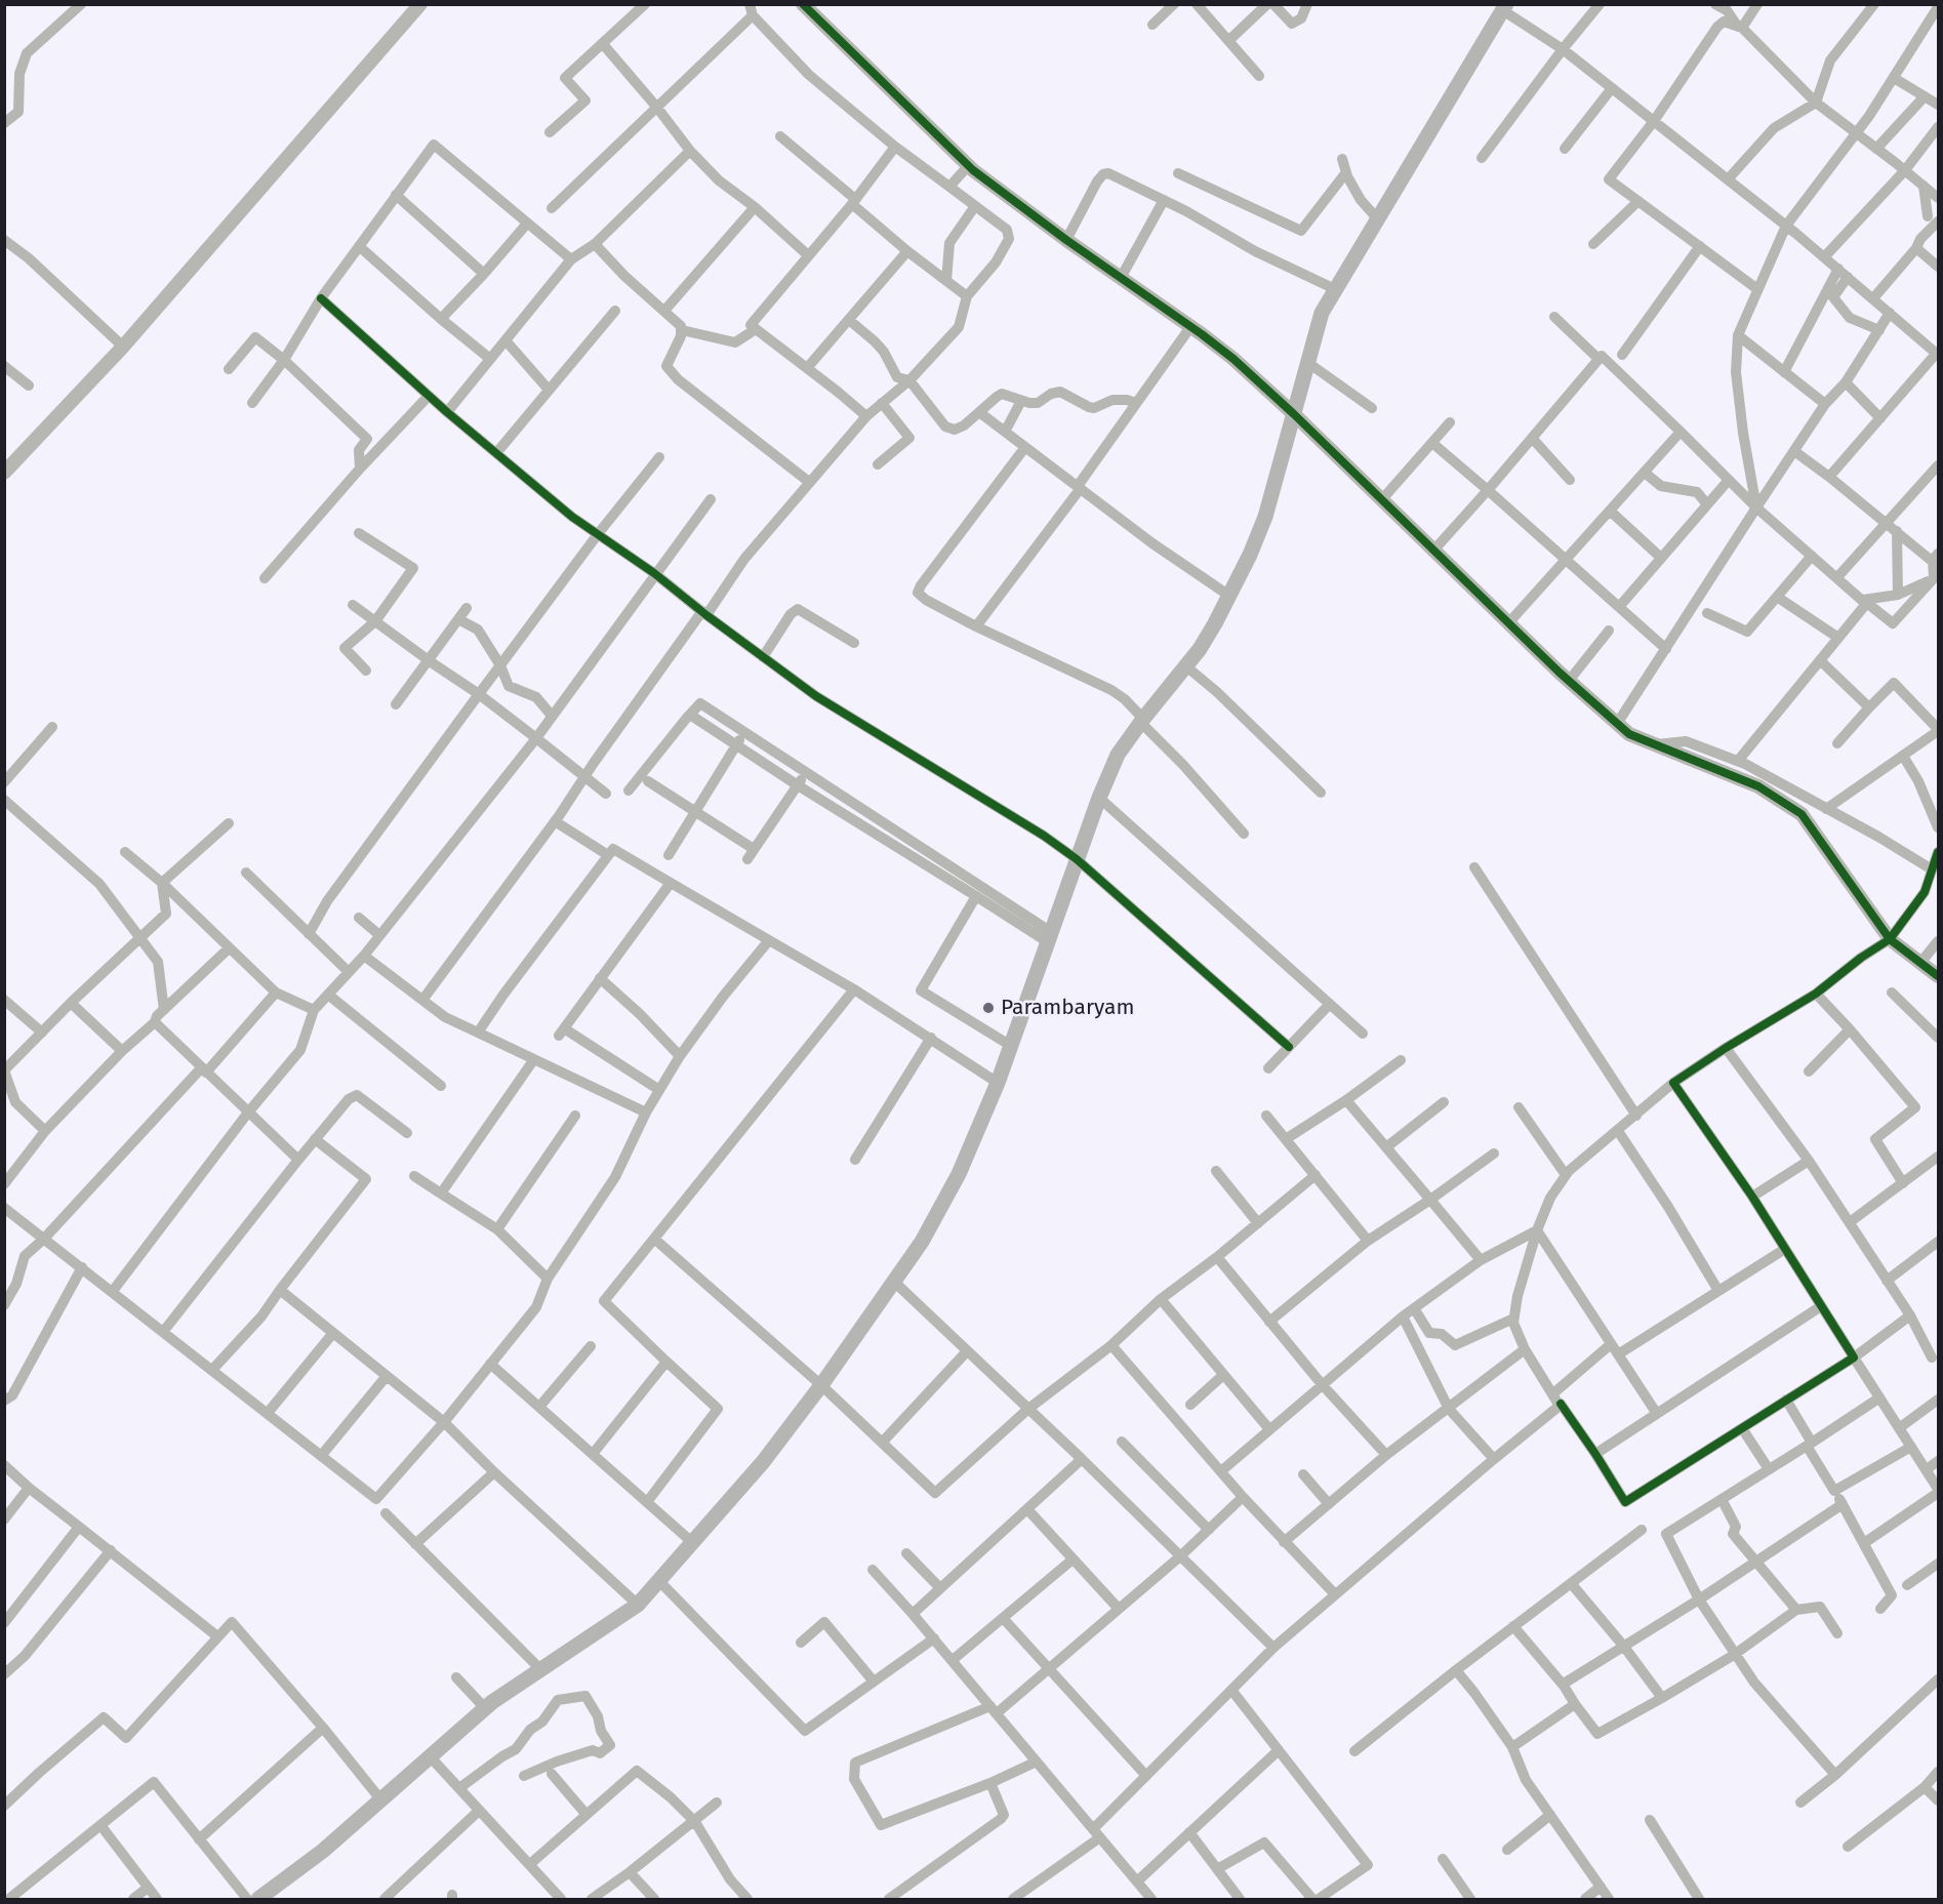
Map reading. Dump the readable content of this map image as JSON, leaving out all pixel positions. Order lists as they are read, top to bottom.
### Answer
{
  "places": ["Parambaryam"]
}
